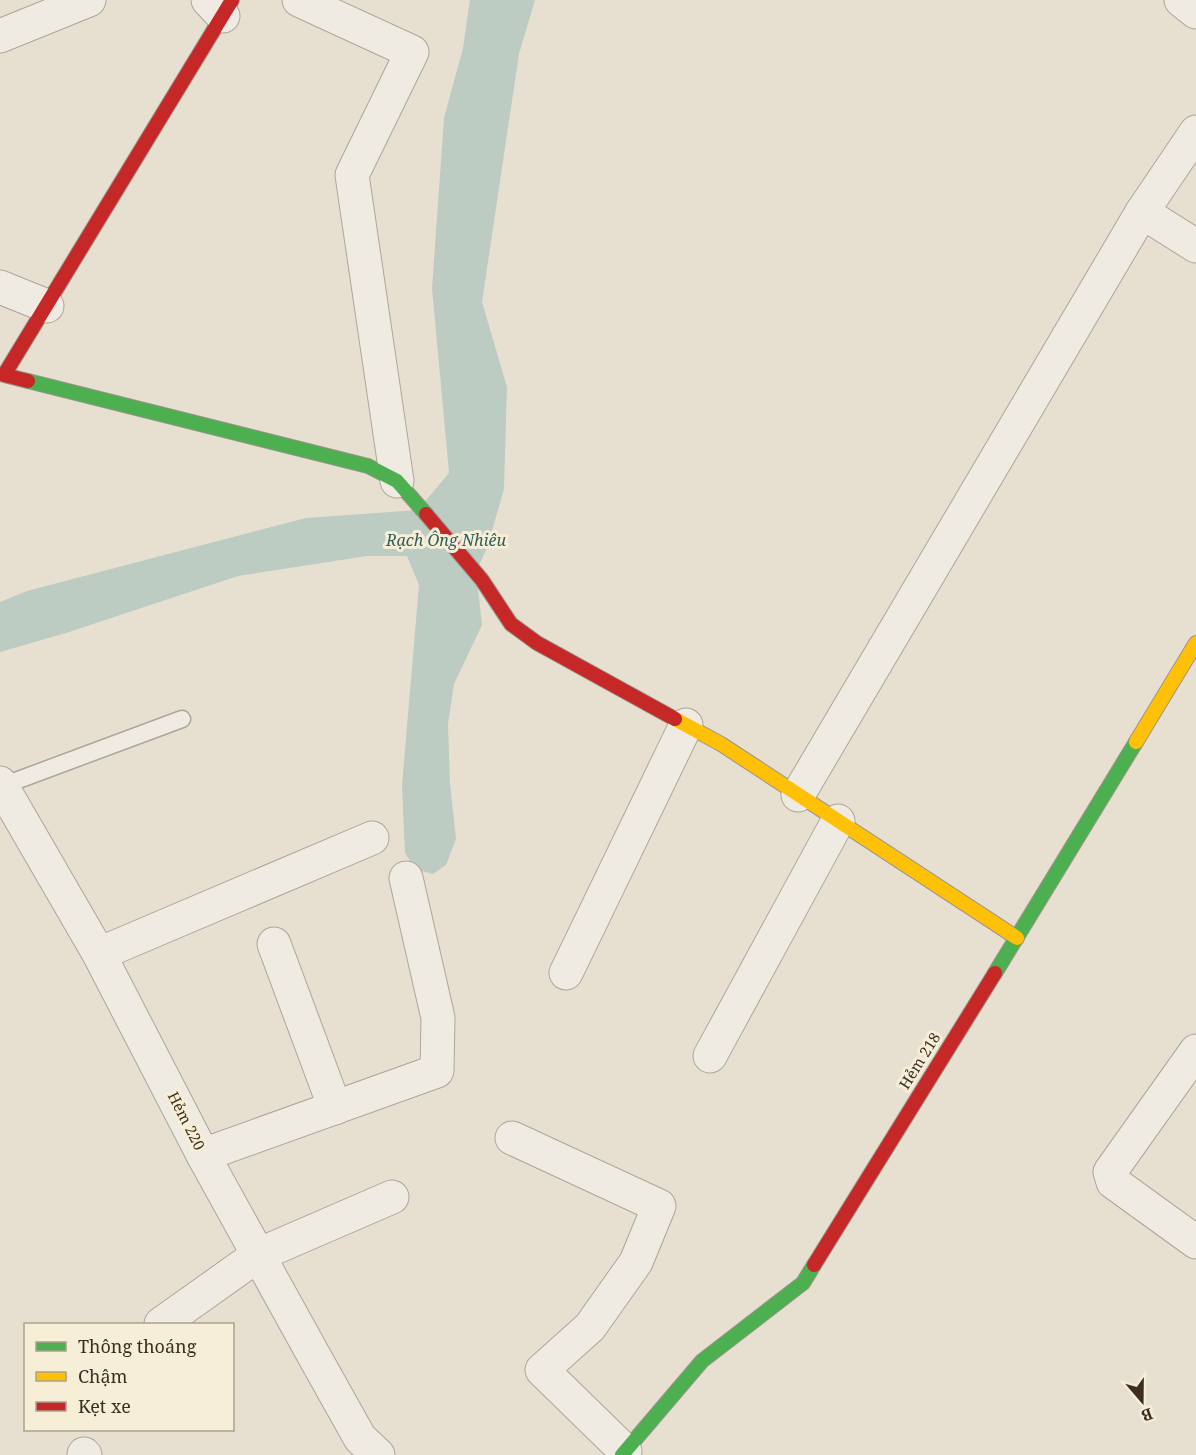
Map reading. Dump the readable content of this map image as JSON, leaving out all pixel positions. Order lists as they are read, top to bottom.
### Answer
{
  "streets": {
    "street": ["Hẻm 218", "Hẻm 220"]
  },
  "water": ["Rạch Ông Nhiêu"],
  "legend": ["Thông thoáng", "Chậm", "Kẹt xe"],
  "north": "bottom"
}
